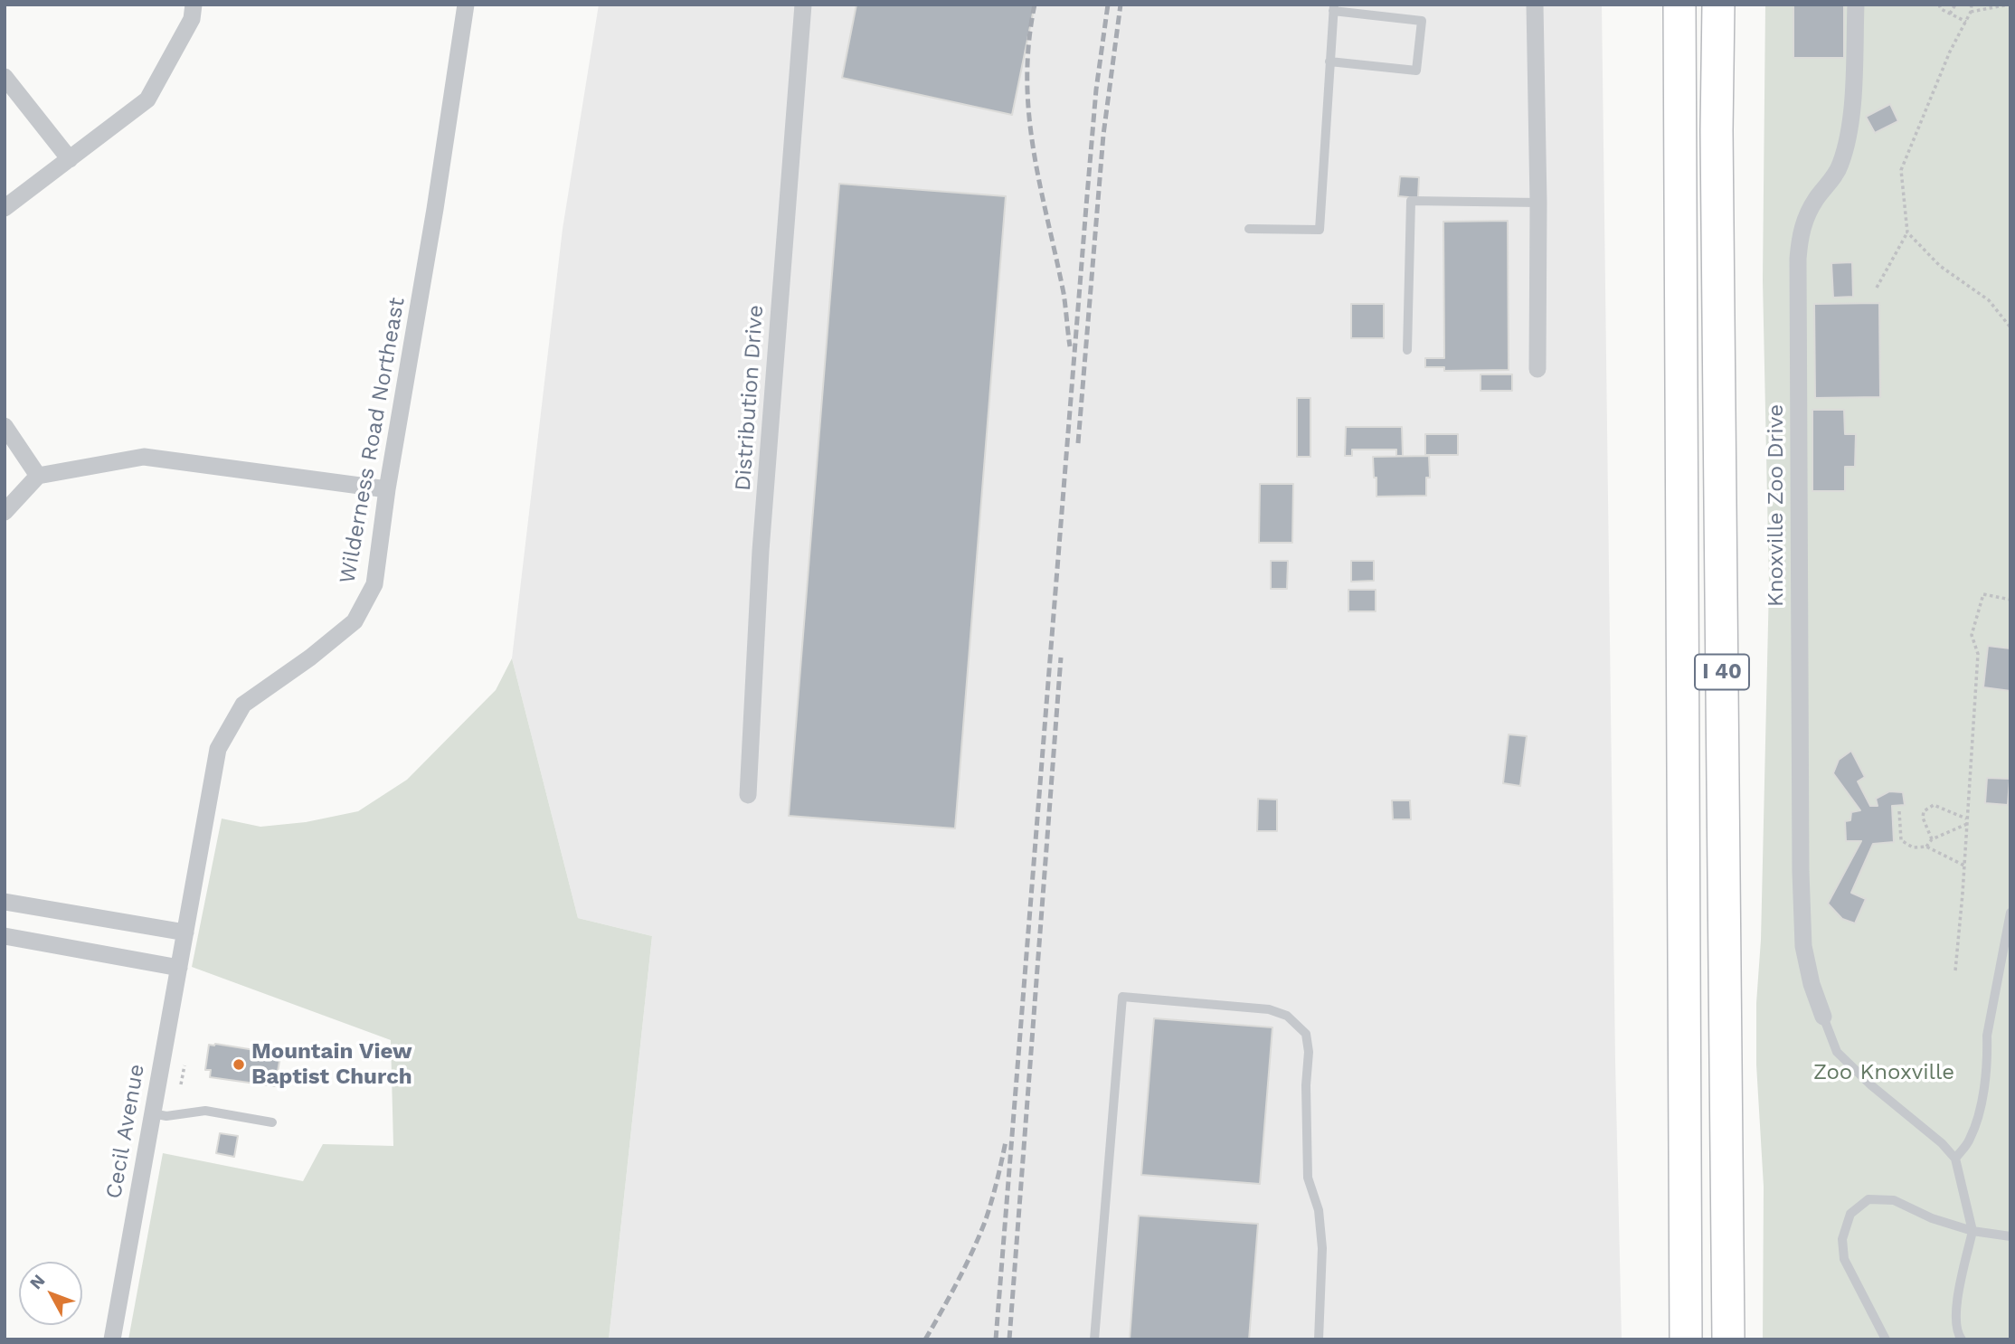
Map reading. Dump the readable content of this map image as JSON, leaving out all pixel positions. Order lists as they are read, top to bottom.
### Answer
{
  "streets": {
    "highway": ["I 40"],
    "street": [
      "Distribution Drive",
      "Wilderness Road Northeast",
      "Knoxville Zoo Drive",
      "Cecil Avenue"
    ]
  },
  "crossings": [
    ["Wilderness Road Northeast", "Cecil Avenue"]
  ],
  "parks": ["Zoo Knoxville"],
  "places": ["Mountain View Baptist Church"],
  "north": "top left"
}
